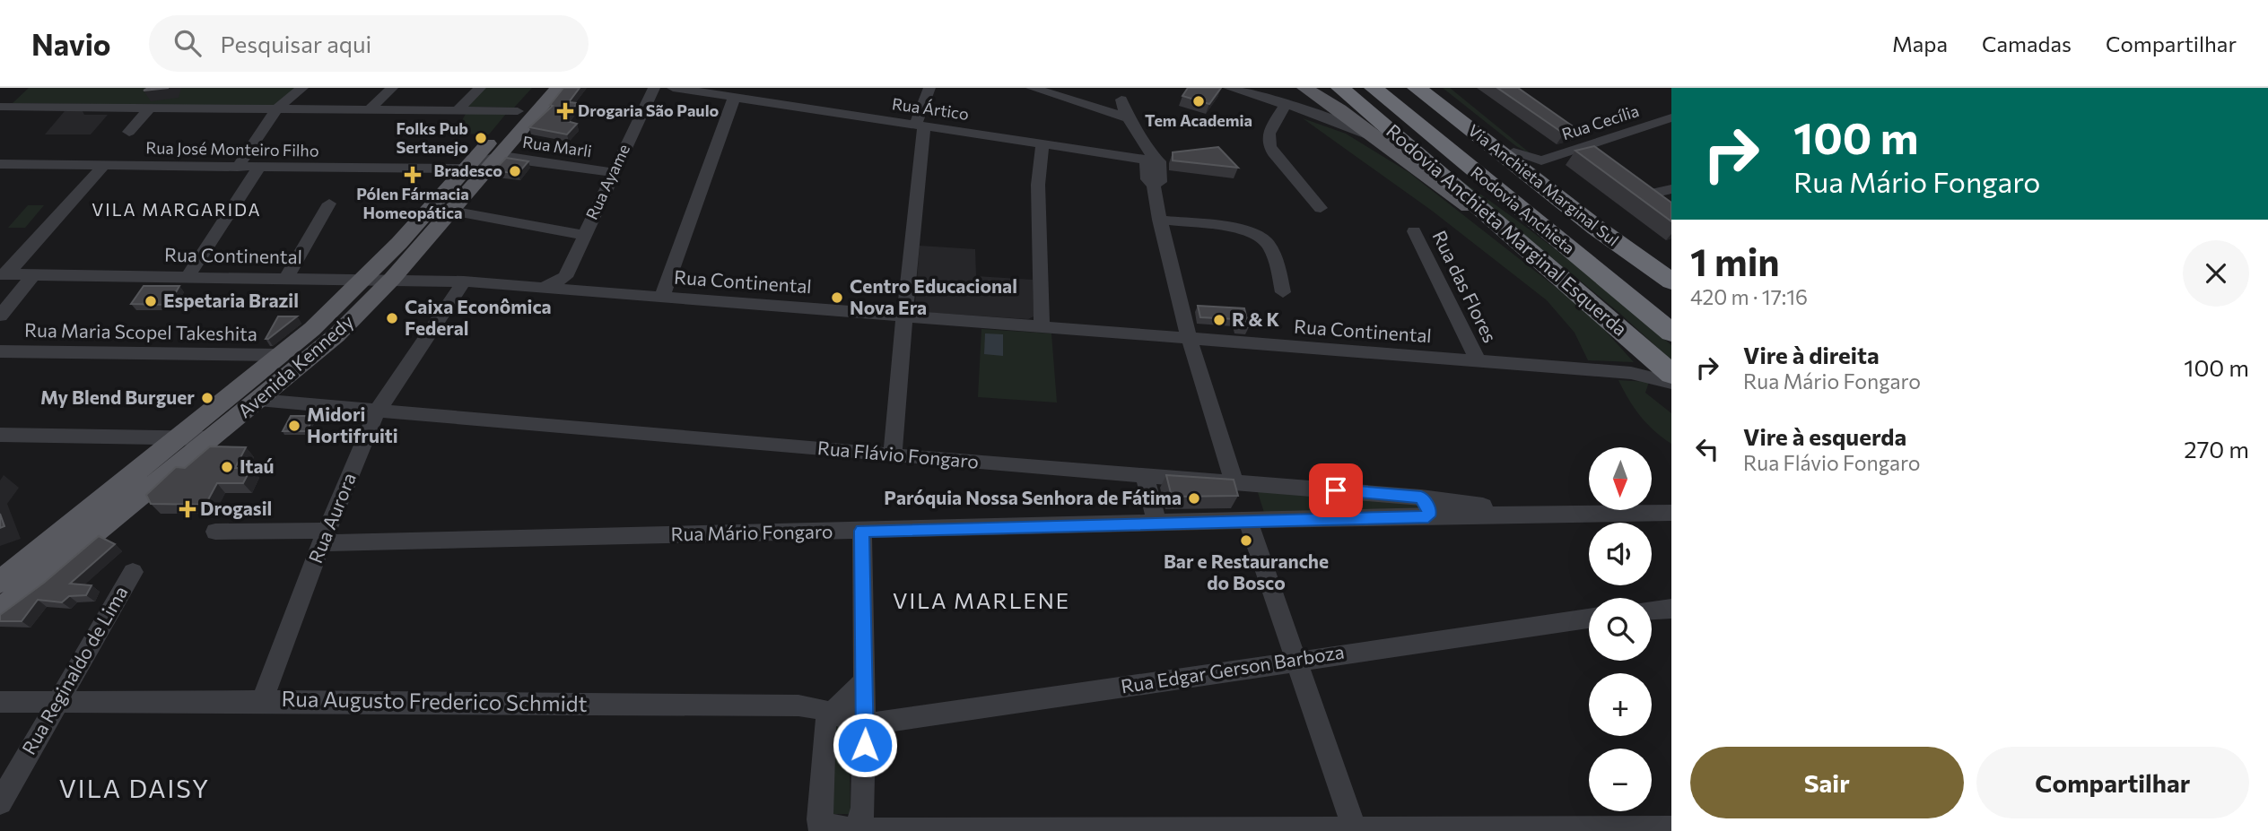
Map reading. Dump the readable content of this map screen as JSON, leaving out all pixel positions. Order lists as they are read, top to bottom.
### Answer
{
  "streets": {
    "highway": ["Via Anchieta Marginal Sul", "Rodovia Anchieta", "Rodovia Anchieta Marginal Esquerda"],
    "main road": ["Avenida Kennedy"],
    "street": [
      "Rua Ártico",
      "Rua Cecília",
      "Rua Marli",
      "Rua José Monteiro Filho",
      "Rua Ayame",
      "Rua Continental",
      "Rua das Flores",
      "Rua Maria Scopel Takeshita",
      "Rua Flávio Fongaro",
      "Rua Aurora",
      "Rua Mário Fongaro",
      "Rua Edgar Gerson Barboza",
      "Rua Reginaldo de Lima",
      "Rua Augusto Frederico Schmidt"
    ]
  },
  "crossings": [
    ["Rua Marli", "Rua Ayame"],
    ["Rua Marli", "Avenida Kennedy"],
    ["Rua José Monteiro Filho", "Avenida Kennedy"],
    ["Rua Ayame", "Rua Continental"],
    ["Rua Continental", "Rua das Flores"],
    ["Rua Continental", "Avenida Kennedy"],
    ["Rua Continental", "Rua Aurora"],
    ["Rua Maria Scopel Takeshita", "Avenida Kennedy"],
    ["Avenida Kennedy", "Rua Flávio Fongaro"],
    ["Rua Flávio Fongaro", "Rua Aurora"],
    ["Rua Flávio Fongaro", "Rua Mário Fongaro"],
    ["Rua Aurora", "Rua Mário Fongaro"],
    ["Rua Aurora", "Rua Augusto Frederico Schmidt"],
    ["Rua Edgar Gerson Barboza", "Rua Augusto Frederico Schmidt"],
    ["Rua Reginaldo de Lima", "Rua Augusto Frederico Schmidt"]
  ],
  "districts": ["VILA MARGARIDA", "VILA MARLENE", "VILA DAISY"],
  "places": {
    "other": [
      "Tem Academia",
      "Folks Pub Sertanejo",
      "Bradesco",
      "Centro Educacional Nova Era",
      "Espetaria Brazil",
      "Caixa Econômica Federal",
      "R & K",
      "My Blend Burguer",
      "Midori Hortifruiti",
      "Itaú",
      "Paróquia Nossa Senhora de Fátima",
      "Bar e Restauranche do Bosco"
    ],
    "health": ["Drogaria São Paulo", "Pólen Fármacia Homeopática", "Drogasil"]
  },
  "north": "bottom",
  "page": {
    "header": "Navio",
    "search": "Pesquisar aqui",
    "nav": ["Mapa", "Camadas", "Compartilhar"],
    "turn": ["100 m", "Rua Mário Fongaro"],
    "heading": ["1 min", "420 m · 17:16"],
    "list": [
      {
        "name": "Vire à direita",
        "note": "Rua Mário Fongaro",
        "value": "100 m"
      },
      {
        "name": "Vire à esquerda",
        "note": "Rua Flávio Fongaro",
        "value": "270 m"
      }
    ],
    "map_buttons": ["+", "−"],
    "buttons": ["Sair", "Compartilhar"]
  }
}
